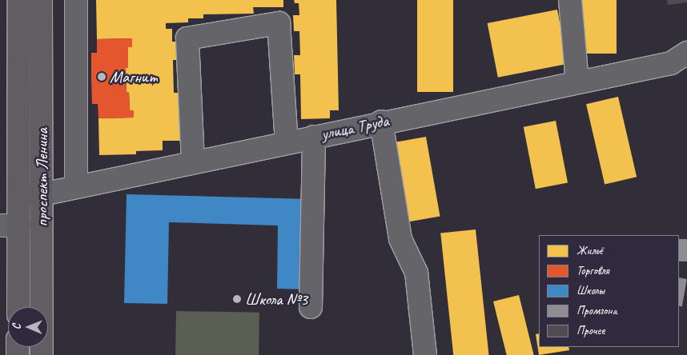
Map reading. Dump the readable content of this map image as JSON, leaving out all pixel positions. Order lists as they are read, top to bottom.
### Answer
{
  "streets": {
    "main road": ["проспект Ленина"],
    "street": ["улица Труда"]
  },
  "crossings": [
    ["улица Труда", "проспект Ленина"]
  ],
  "places": ["Магнит", "Школа №3"],
  "legend": [
    "Жильё",
    "Торговля",
    "Школы",
    "Промзона",
    "Прочее"
  ],
  "north": "left"
}
